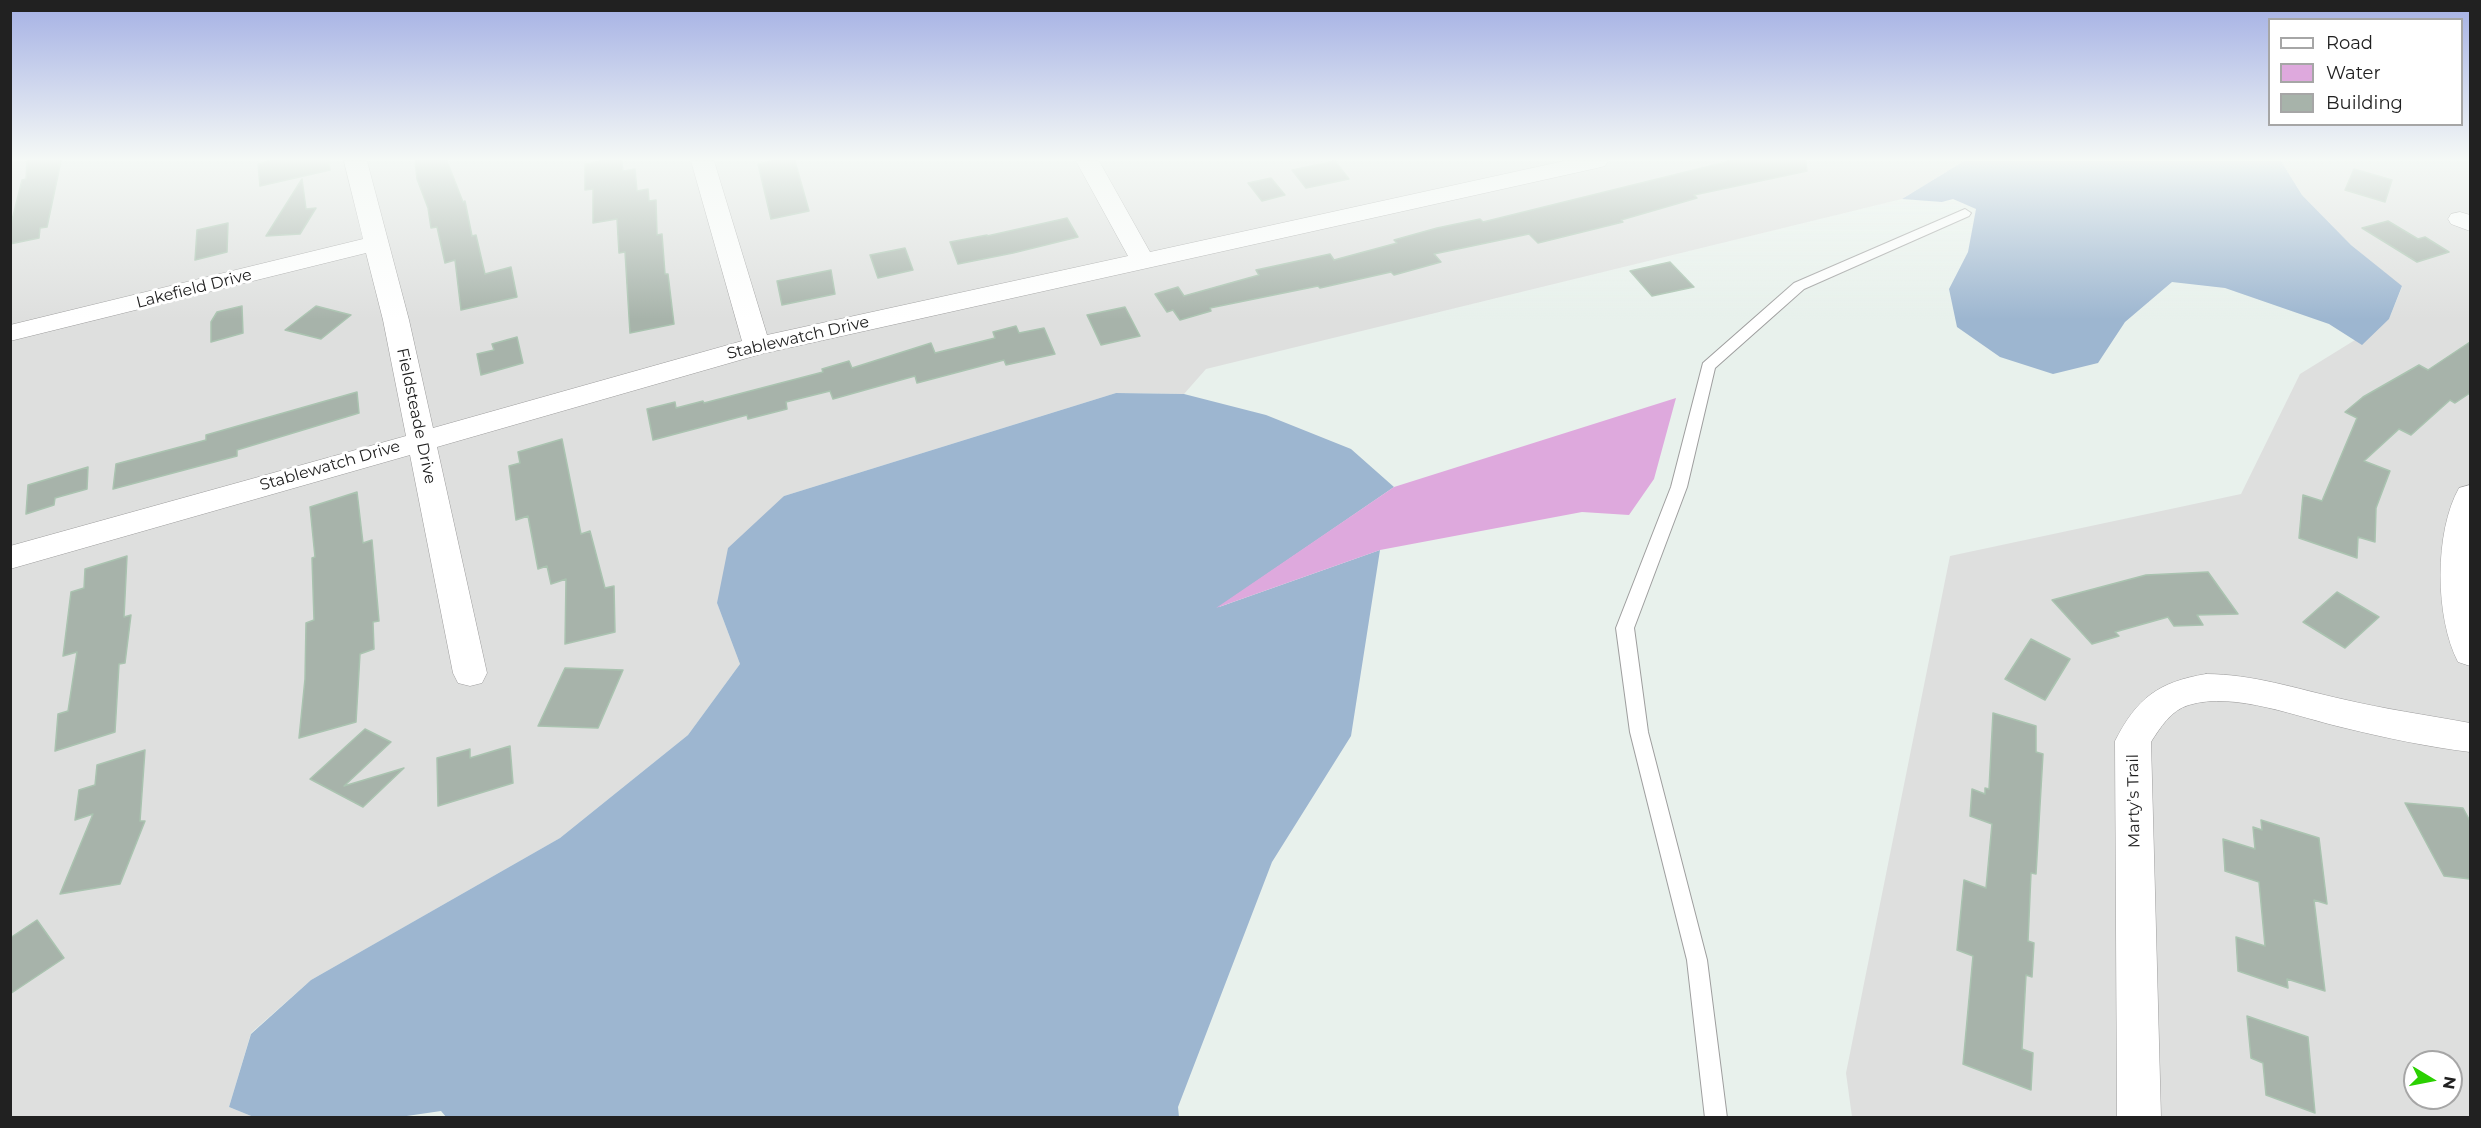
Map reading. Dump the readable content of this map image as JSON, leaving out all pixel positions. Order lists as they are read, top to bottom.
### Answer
{
  "streets": {
    "street": [
      "Lakefield Drive",
      "Stablewatch Drive",
      "Fieldsteade Drive",
      "Marty’s Trail"
    ]
  },
  "crossings": [
    ["Lakefield Drive", "Fieldsteade Drive"],
    ["Stablewatch Drive", "Fieldsteade Drive"]
  ],
  "legend": ["Road", "Water", "Building"],
  "north": "right"
}
